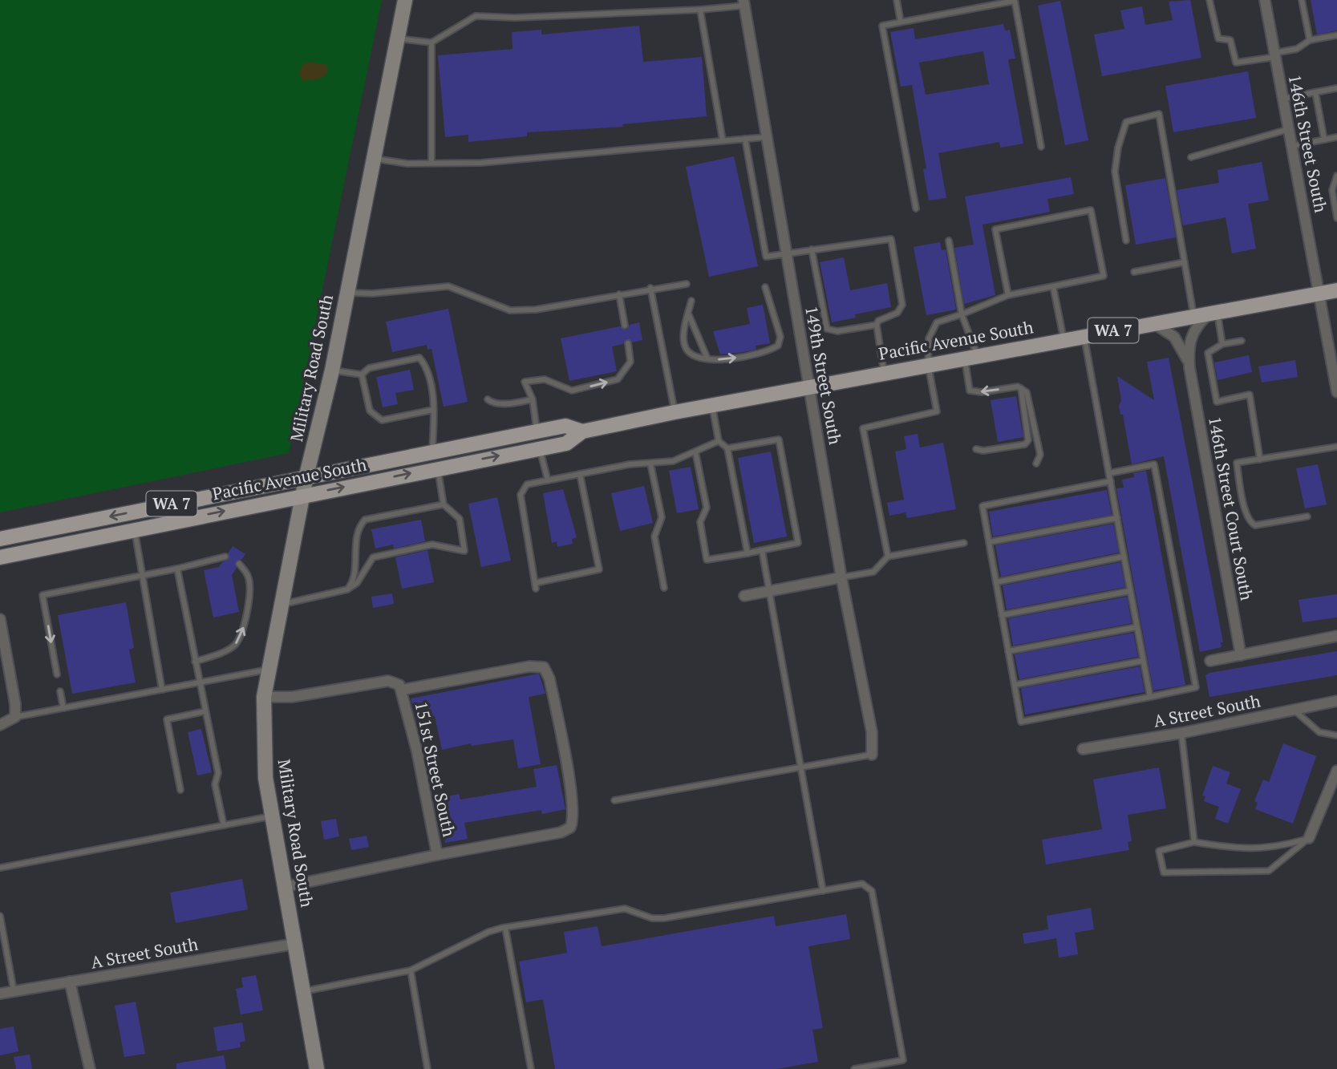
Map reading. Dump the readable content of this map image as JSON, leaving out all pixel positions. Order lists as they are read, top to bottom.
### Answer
{
  "streets": {
    "main road": ["WA 7", "Pacific Avenue South", "Military Road South"],
    "street": [
      "146th Street South",
      "149th Street South",
      "146th Street Court South",
      "A Street South",
      "151st Street South"
    ]
  },
  "crossings": [
    ["146th Street South", "Pacific Avenue South"],
    ["Pacific Avenue South", "Military Road South"],
    ["Pacific Avenue South", "149th Street South"],
    ["Pacific Avenue South", "146th Street Court South"],
    ["Military Road South", "A Street South"]
  ]
}
